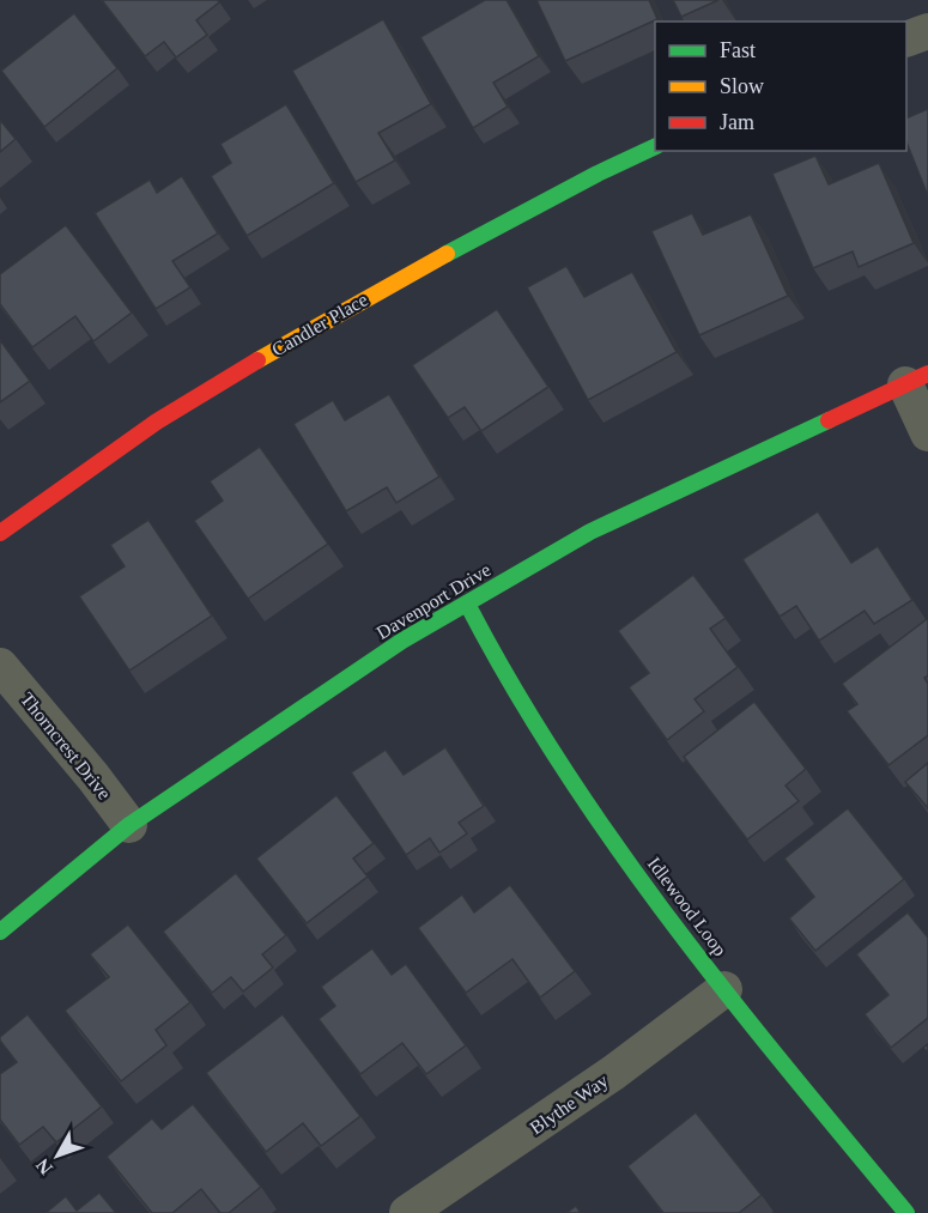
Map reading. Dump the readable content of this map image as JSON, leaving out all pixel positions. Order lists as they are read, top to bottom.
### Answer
{
  "streets": {
    "street": [
      "Candler Place",
      "Davenport Drive",
      "Thorncrest Drive",
      "Idlewood Loop",
      "Blythe Way"
    ]
  },
  "crossings": [
    ["Davenport Drive", "Thorncrest Drive"],
    ["Davenport Drive", "Idlewood Loop"],
    ["Idlewood Loop", "Blythe Way"]
  ],
  "legend": ["Fast", "Slow", "Jam"],
  "north": "bottom left"
}
